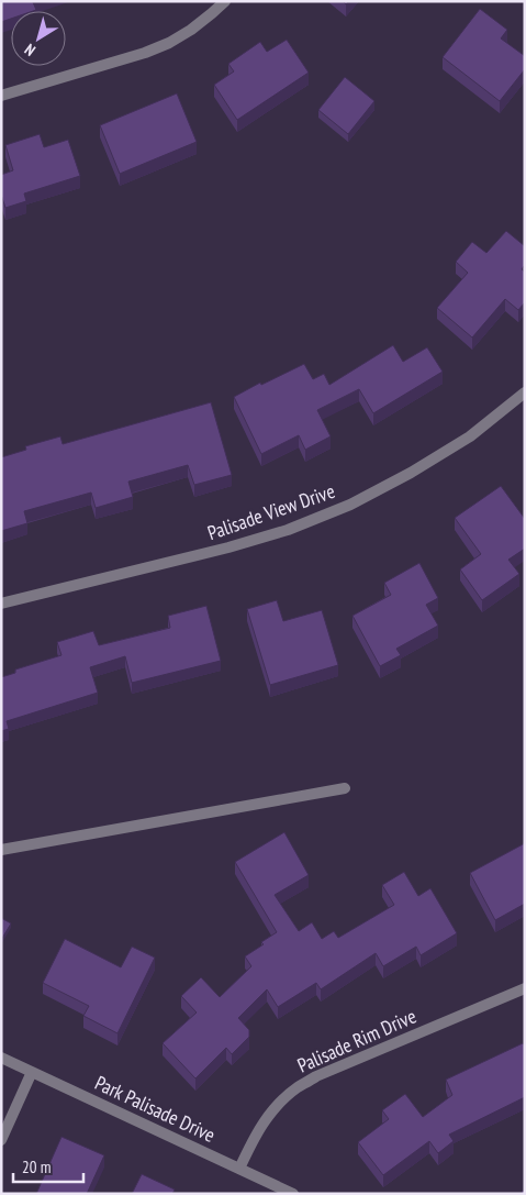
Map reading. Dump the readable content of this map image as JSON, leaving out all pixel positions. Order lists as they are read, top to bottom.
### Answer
{
  "streets": {
    "street": ["Palisade View Drive", "Palisade Rim Drive", "Park Palisade Drive"]
  },
  "crossings": [
    ["Palisade Rim Drive", "Park Palisade Drive"]
  ],
  "scale_bar": "20 m",
  "north": "bottom left"
}
